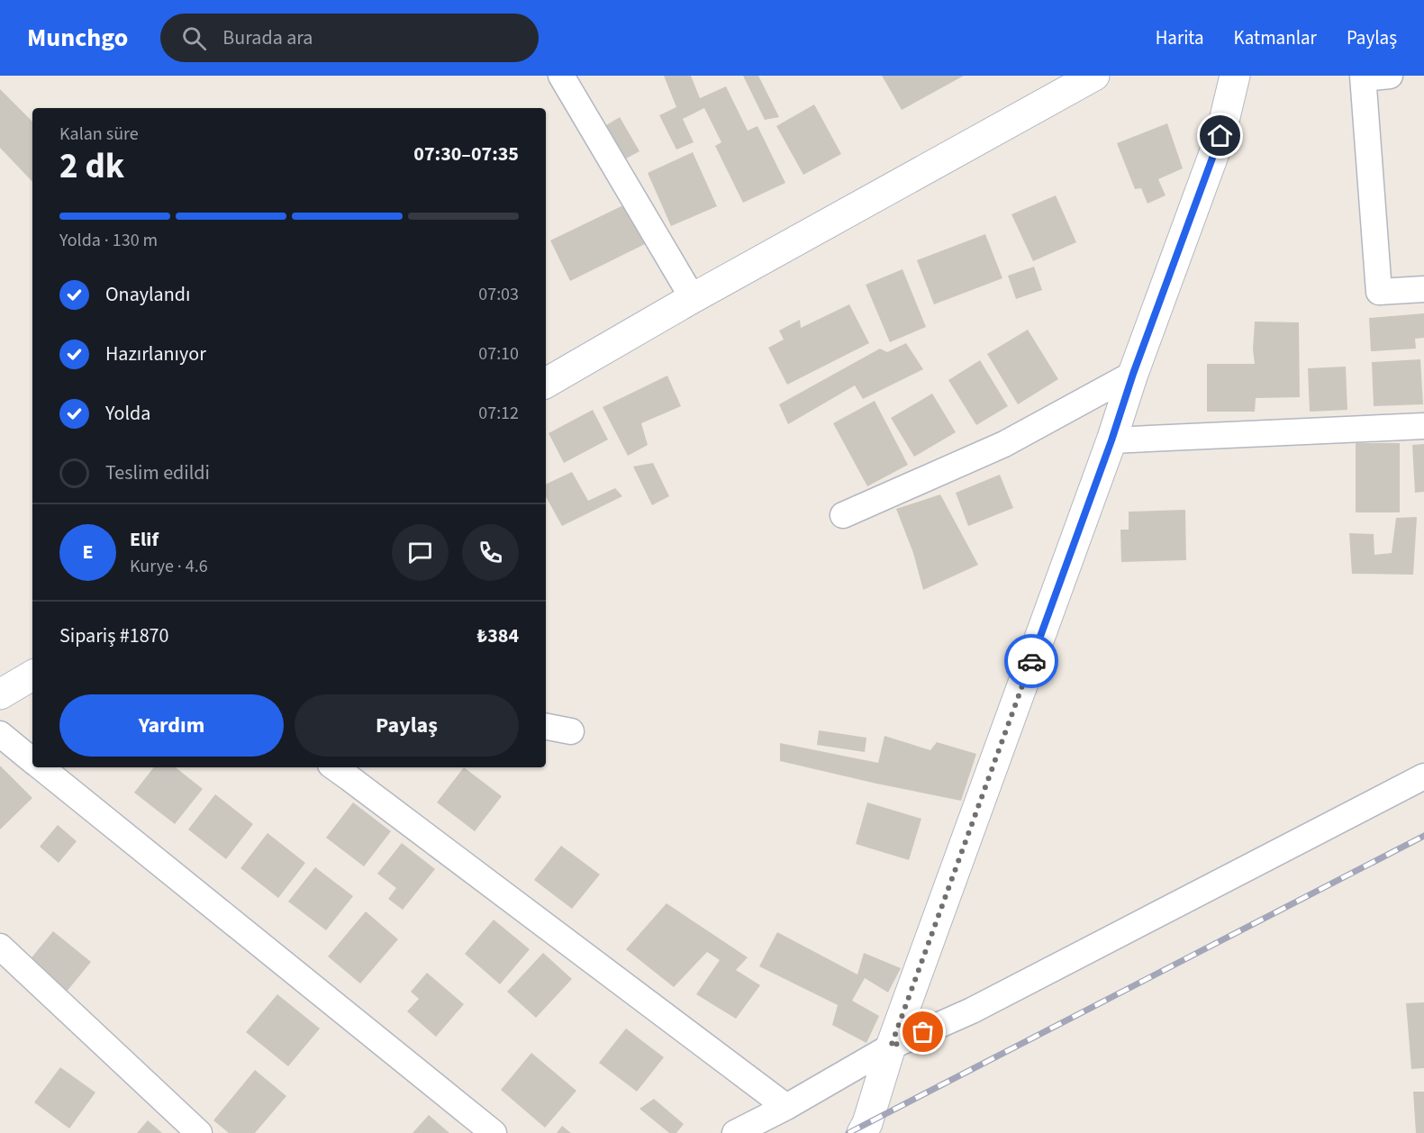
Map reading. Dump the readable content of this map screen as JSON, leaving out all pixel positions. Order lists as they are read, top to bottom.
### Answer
{
  "page": {
    "header": "Munchgo",
    "search": "Burada ara",
    "nav": ["Harita", "Katmanlar", "Paylaş"],
    "heading": ["2 dk", "Kalan süre", "07:30–07:35"],
    "panel": [
      "Elif",
      "Kurye · 4.6",
      "Sipariş #1870",
      "₺384"
    ],
    "bar": "Yolda · 130 m",
    "list": [
      ["Onaylandı", "07:03"],
      ["Hazırlanıyor", "07:10"],
      ["Yolda", "07:12"],
      "Teslim edildi"
    ],
    "round": "E",
    "buttons": ["Yardım", "Paylaş"]
  }
}
